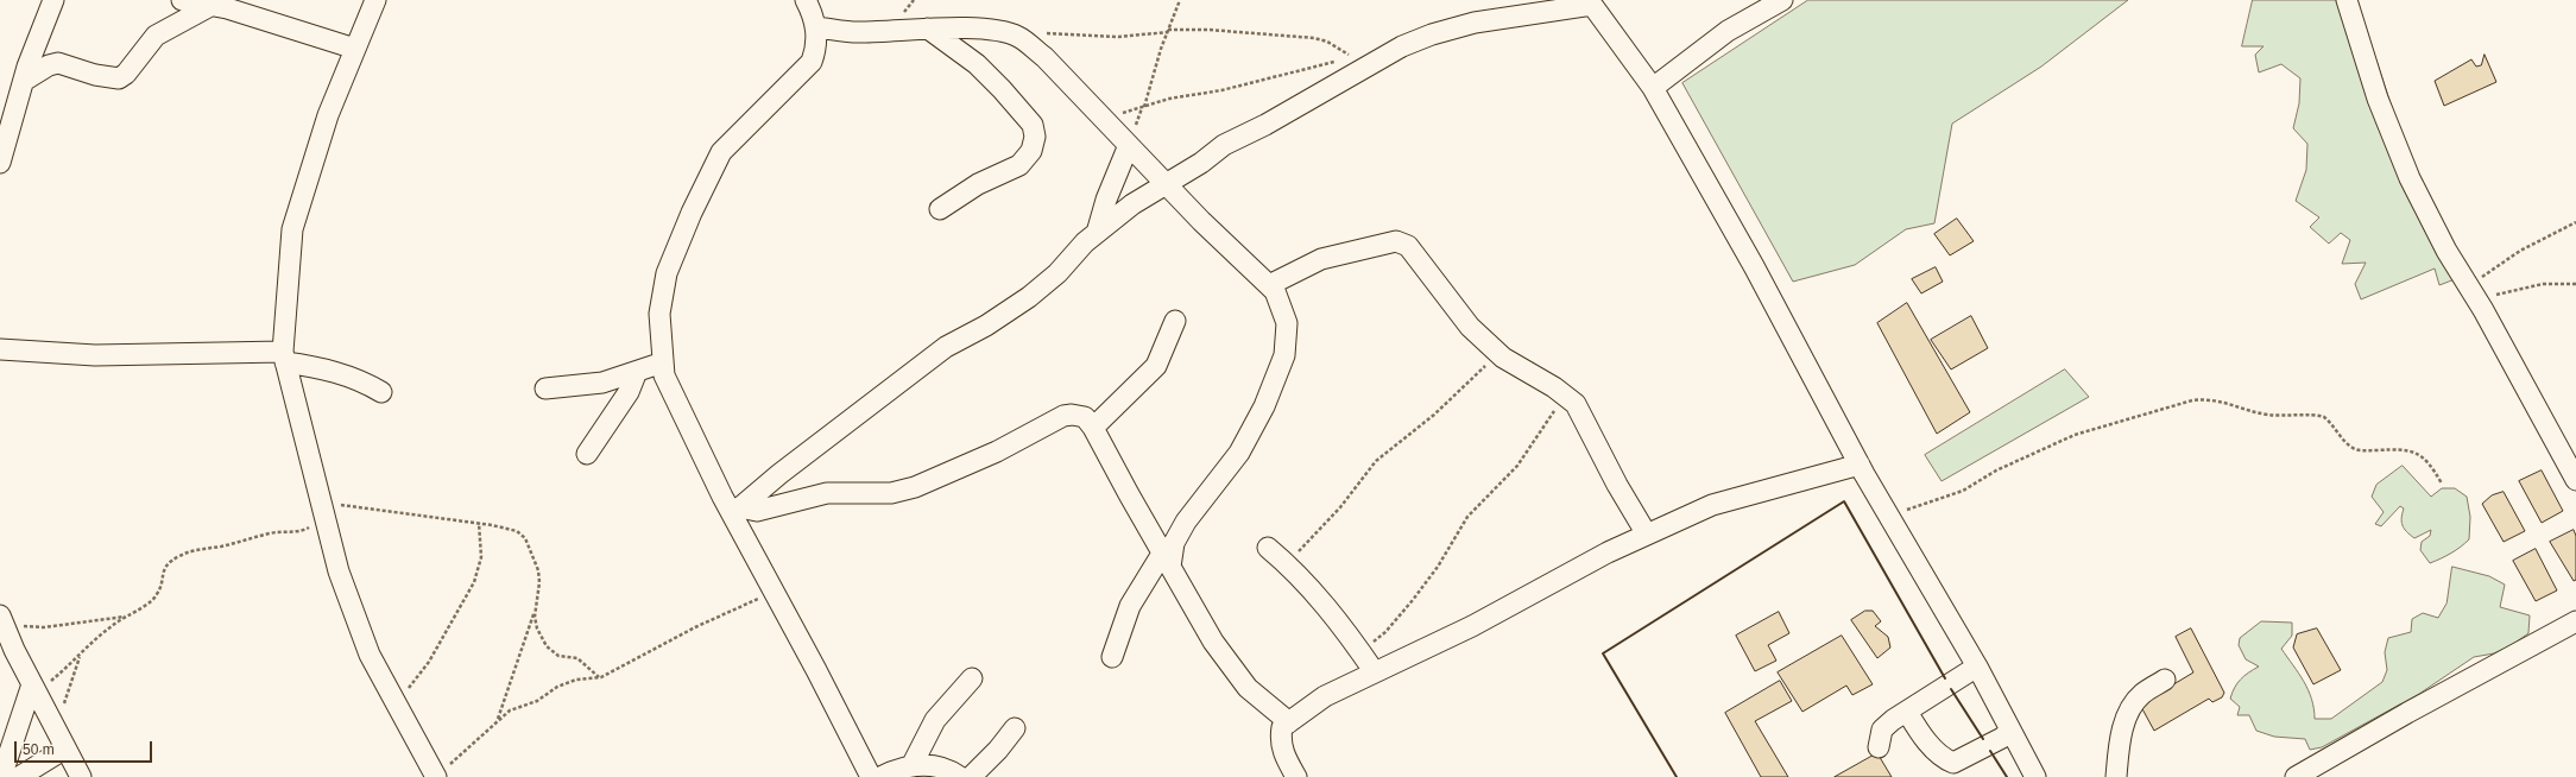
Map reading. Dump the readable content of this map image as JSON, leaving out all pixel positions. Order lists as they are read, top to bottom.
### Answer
{
  "scale_bar": "50 m"
}
